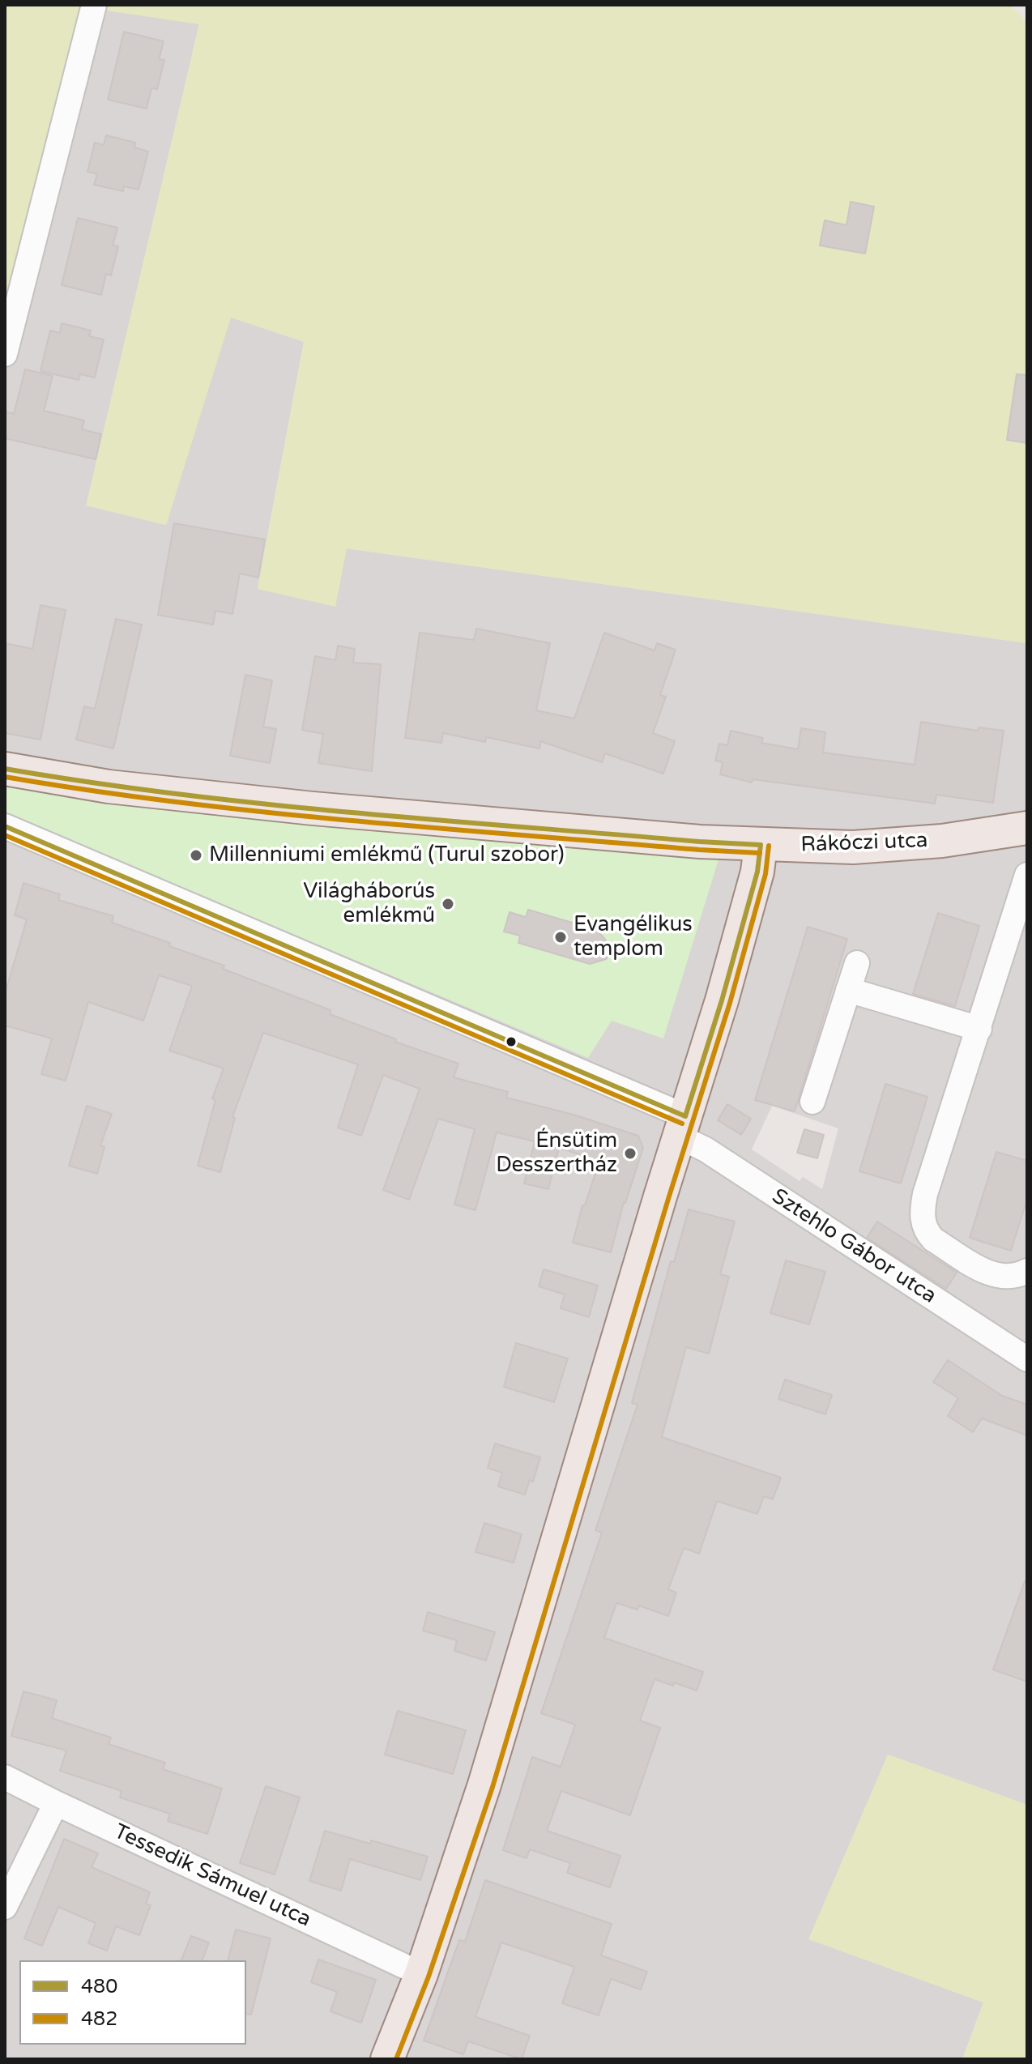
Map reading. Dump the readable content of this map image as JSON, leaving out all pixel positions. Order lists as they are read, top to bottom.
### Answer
{
  "streets": {
    "main road": ["Rákóczi utca"],
    "street": ["Sztehlo Gábor utca", "Tessedik Sámuel utca"]
  },
  "places": [
    "Millenniumi emlékmű (Turul szobor)",
    "Világháborús emlékmű",
    "Evangélikus templom",
    "Énsütim Desszertház"
  ],
  "lines": ["transit line 480", "transit line 482"],
  "legend": ["480", "482"]
}
